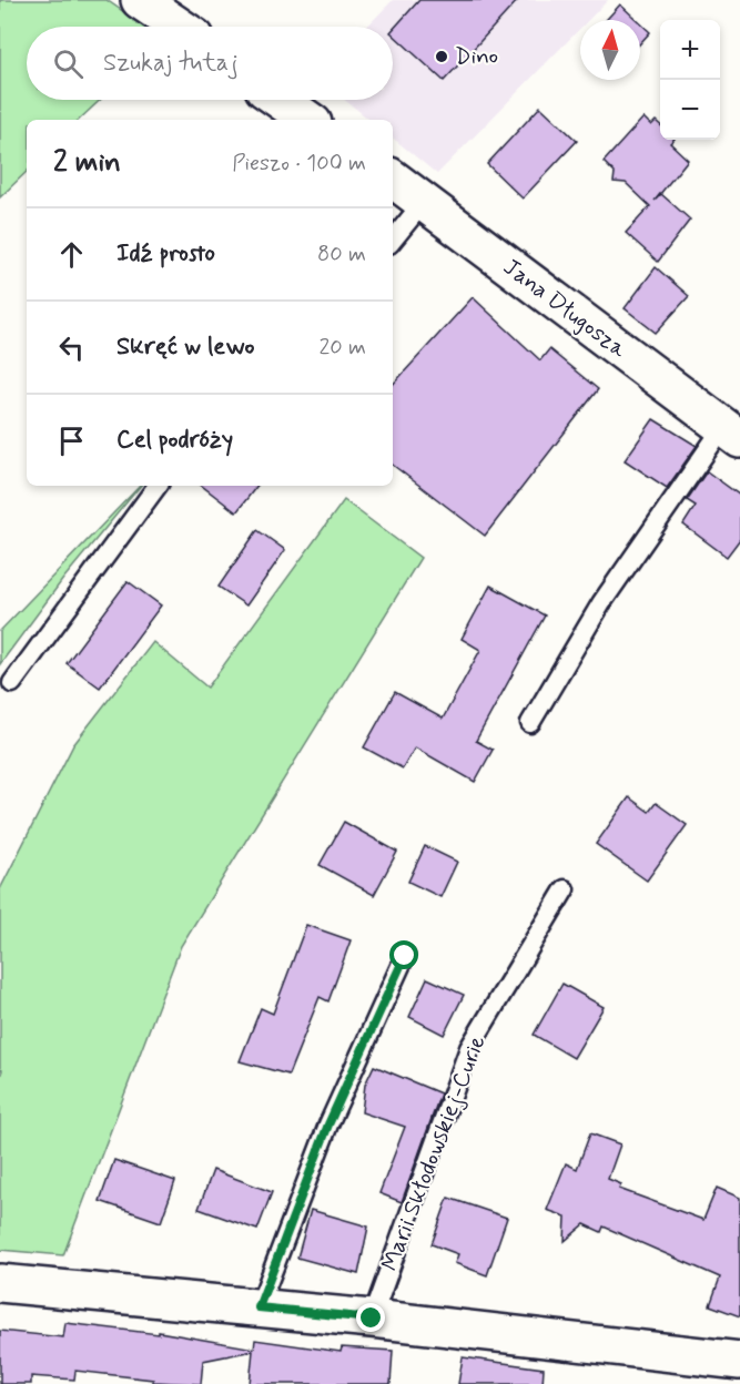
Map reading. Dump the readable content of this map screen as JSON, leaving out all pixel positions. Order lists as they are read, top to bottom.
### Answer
{
  "streets": {
    "street": ["Jana Długosza"],
    "lane": ["Marii Skłodowskiej-Curie"]
  },
  "places": ["Dino"],
  "north": "top",
  "page": {
    "map_buttons": ["+", "−"],
    "search": "Szukaj tutaj",
    "heading": ["2 min", "Pieszo · 100 m"],
    "list": [
      ["Idź prosto", "80 m"],
      ["Skręć w lewo", "20 m"],
      "Cel podróży"
    ]
  }
}
